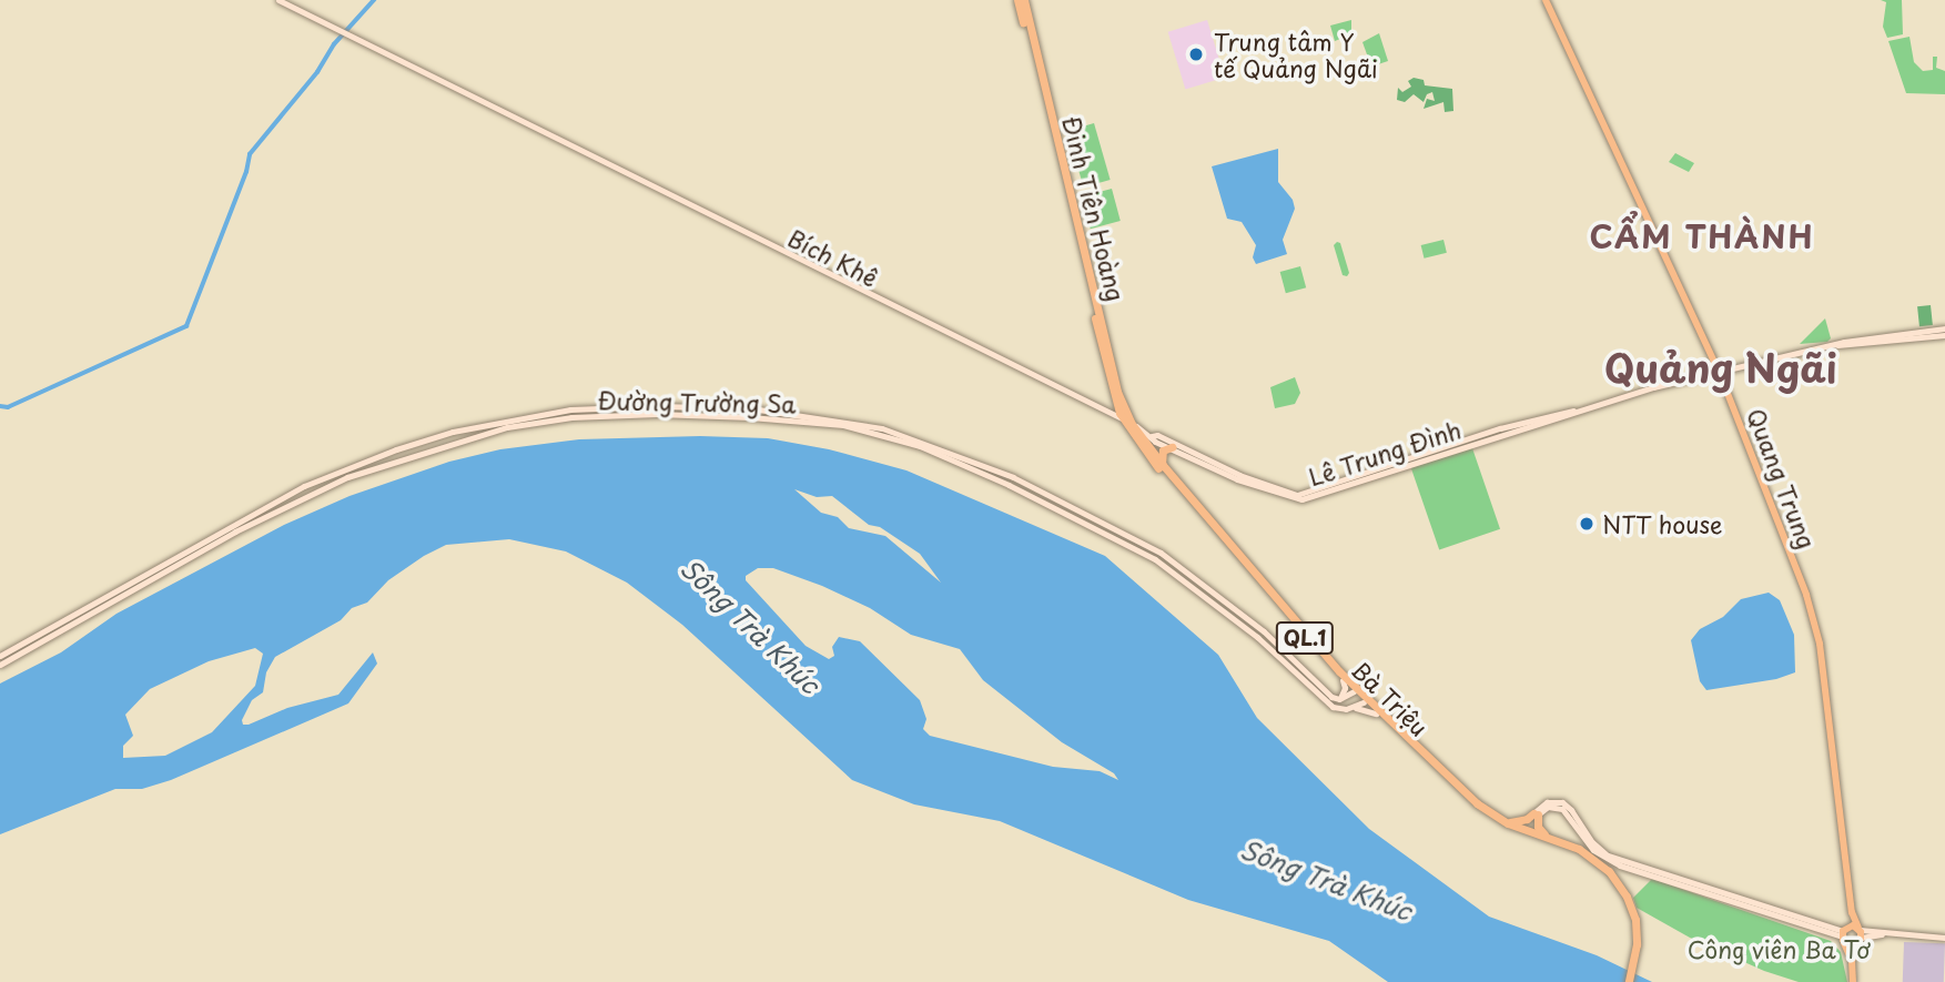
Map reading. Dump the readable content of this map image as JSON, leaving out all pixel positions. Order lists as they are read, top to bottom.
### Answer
{
  "streets": {
    "highway": ["Đinh Tiên Hoàng", "QL.1", "Bà Triệu"],
    "main road": [
      "Bích Khê",
      "Đường Trường Sa",
      "Lê Trung Đình",
      "Quang Trung"
    ]
  },
  "crossings": [
    ["Đinh Tiên Hoàng", "Bích Khê"],
    ["Đinh Tiên Hoàng", "Bà Triệu"],
    ["Bích Khê", "Lê Trung Đình"],
    ["Bích Khê", "Bà Triệu"],
    ["Đường Trường Sa", "Bà Triệu"],
    ["Lê Trung Đình", "Quang Trung"],
    ["QL.1", "Bà Triệu"]
  ],
  "districts": ["CẨM THÀNH", "Quảng Ngãi"],
  "water": ["Sông Trà Khúc"],
  "parks": ["Công viên Ba Tơ"],
  "places": ["Trung tâm Y tế Quảng Ngãi", "NTT house"]
}
